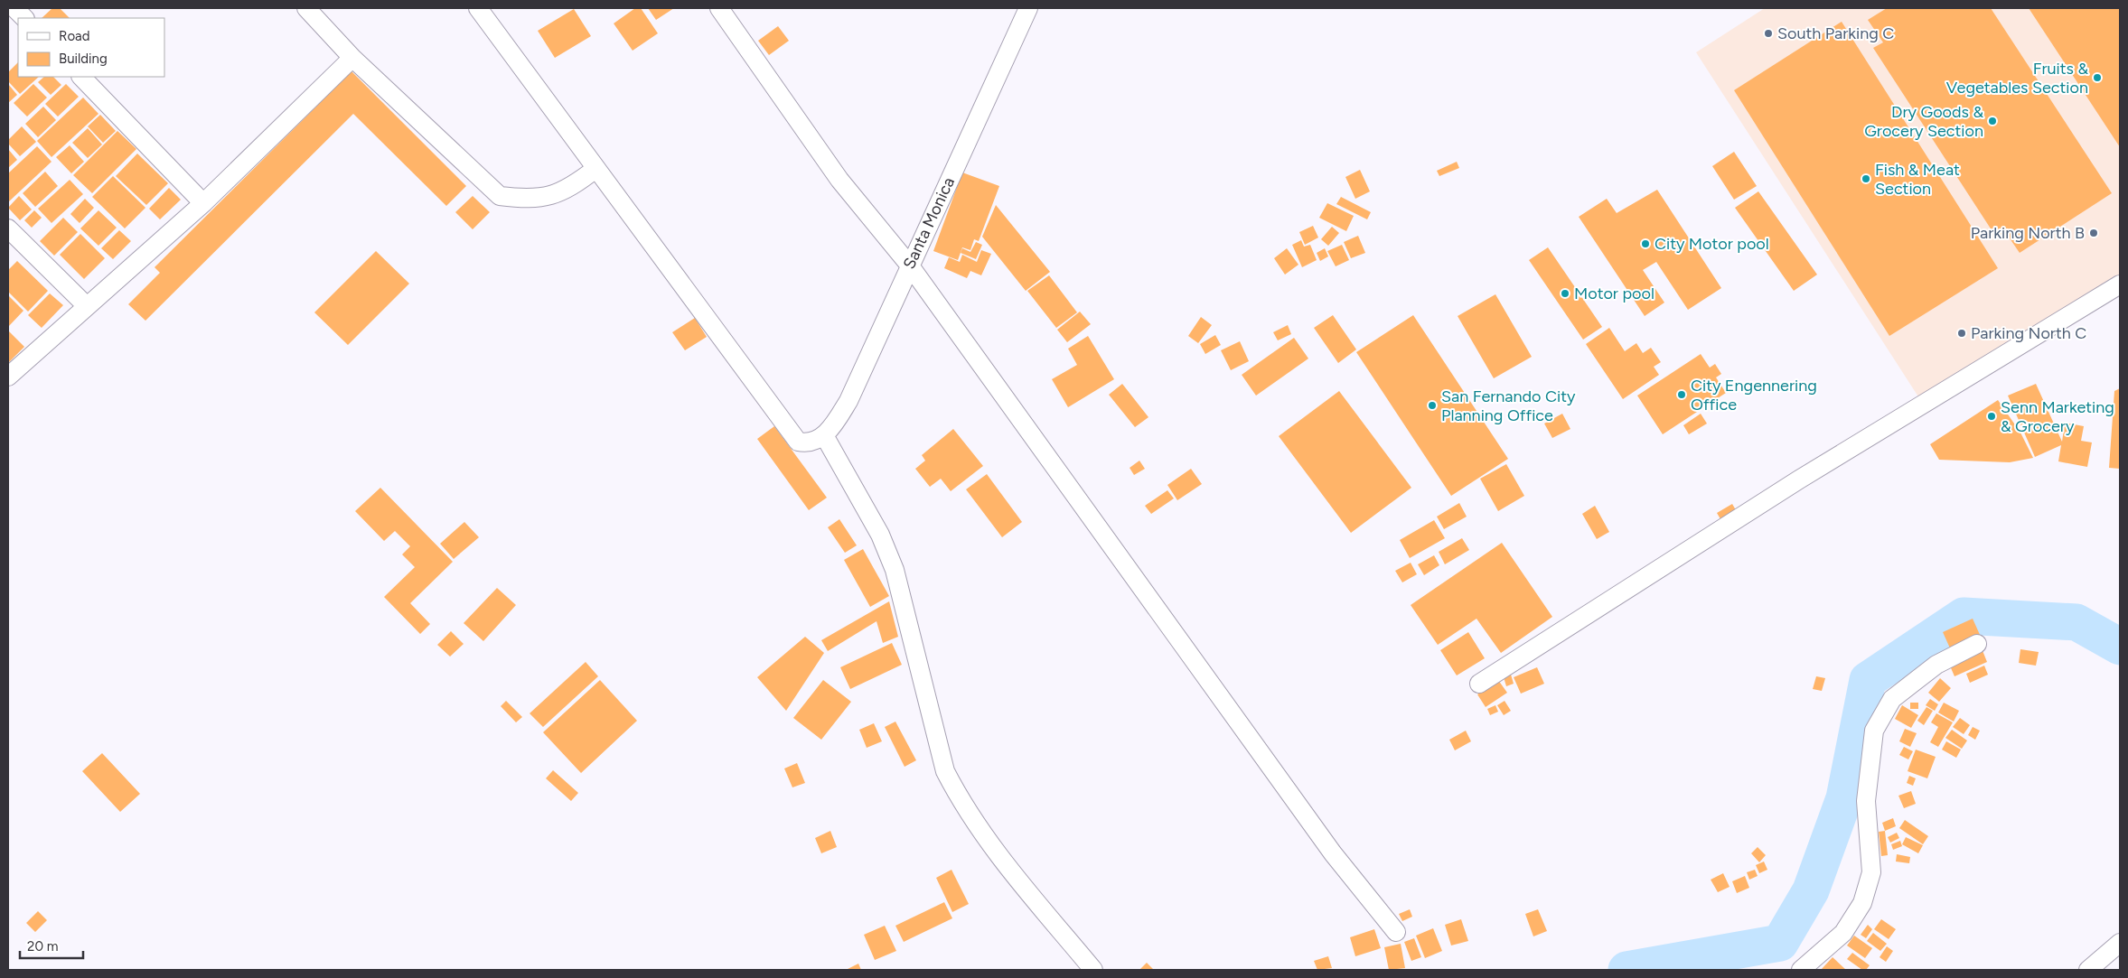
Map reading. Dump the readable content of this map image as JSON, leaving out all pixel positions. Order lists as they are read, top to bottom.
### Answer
{
  "streets": {
    "street": ["Santa Monica"]
  },
  "places": [
    "South Parking C",
    "Fruits & Vegetables Section",
    "Dry Goods & Grocery Section",
    "Fish & Meat Section",
    "Parking North B",
    "City Motor pool",
    "Motor pool",
    "Parking North C",
    "City Engennering Office",
    "San Fernando City Planning Office",
    "Senn Marketing & Grocery"
  ],
  "legend": ["Road", "Building"],
  "scale_bar": "20 m"
}
